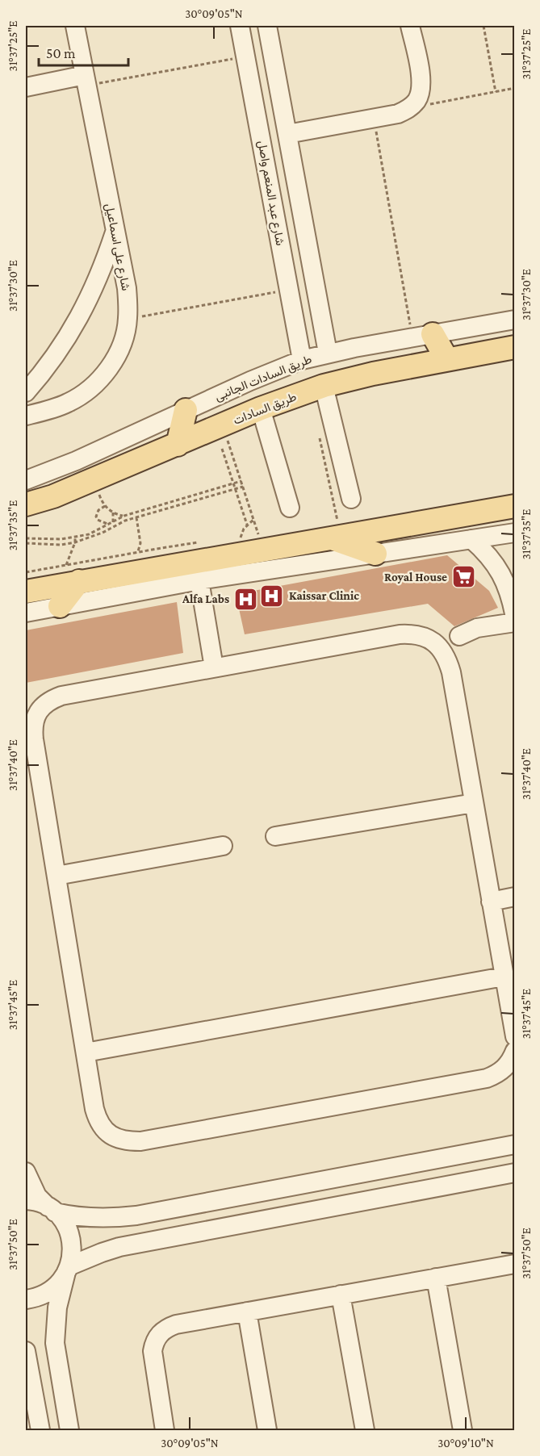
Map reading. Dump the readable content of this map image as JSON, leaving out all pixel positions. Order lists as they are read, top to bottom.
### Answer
{
  "streets": {
    "main road": ["طريق السادات"],
    "street": ["شارع عبد المنعم واصل", "شارع على اسماعيل", "طريق السادات الجانبى"]
  },
  "crossings": [
    ["شارع عبد المنعم واصل", "طريق السادات الجانبى"]
  ],
  "places": {
    "supermarket": ["Royal House"],
    "hospital": ["Kaissar Clinic", "Alfa Labs"]
  },
  "scale_bar": "50 m",
  "coordinates": [
    "30°09'05\"N",
    "31°37'25\"E",
    "31°37'30\"E",
    "31°37'35\"E",
    "31°37'40\"E",
    "31°37'45\"E",
    "31°37'50\"E",
    "30°09'10\"N"
  ]
}
